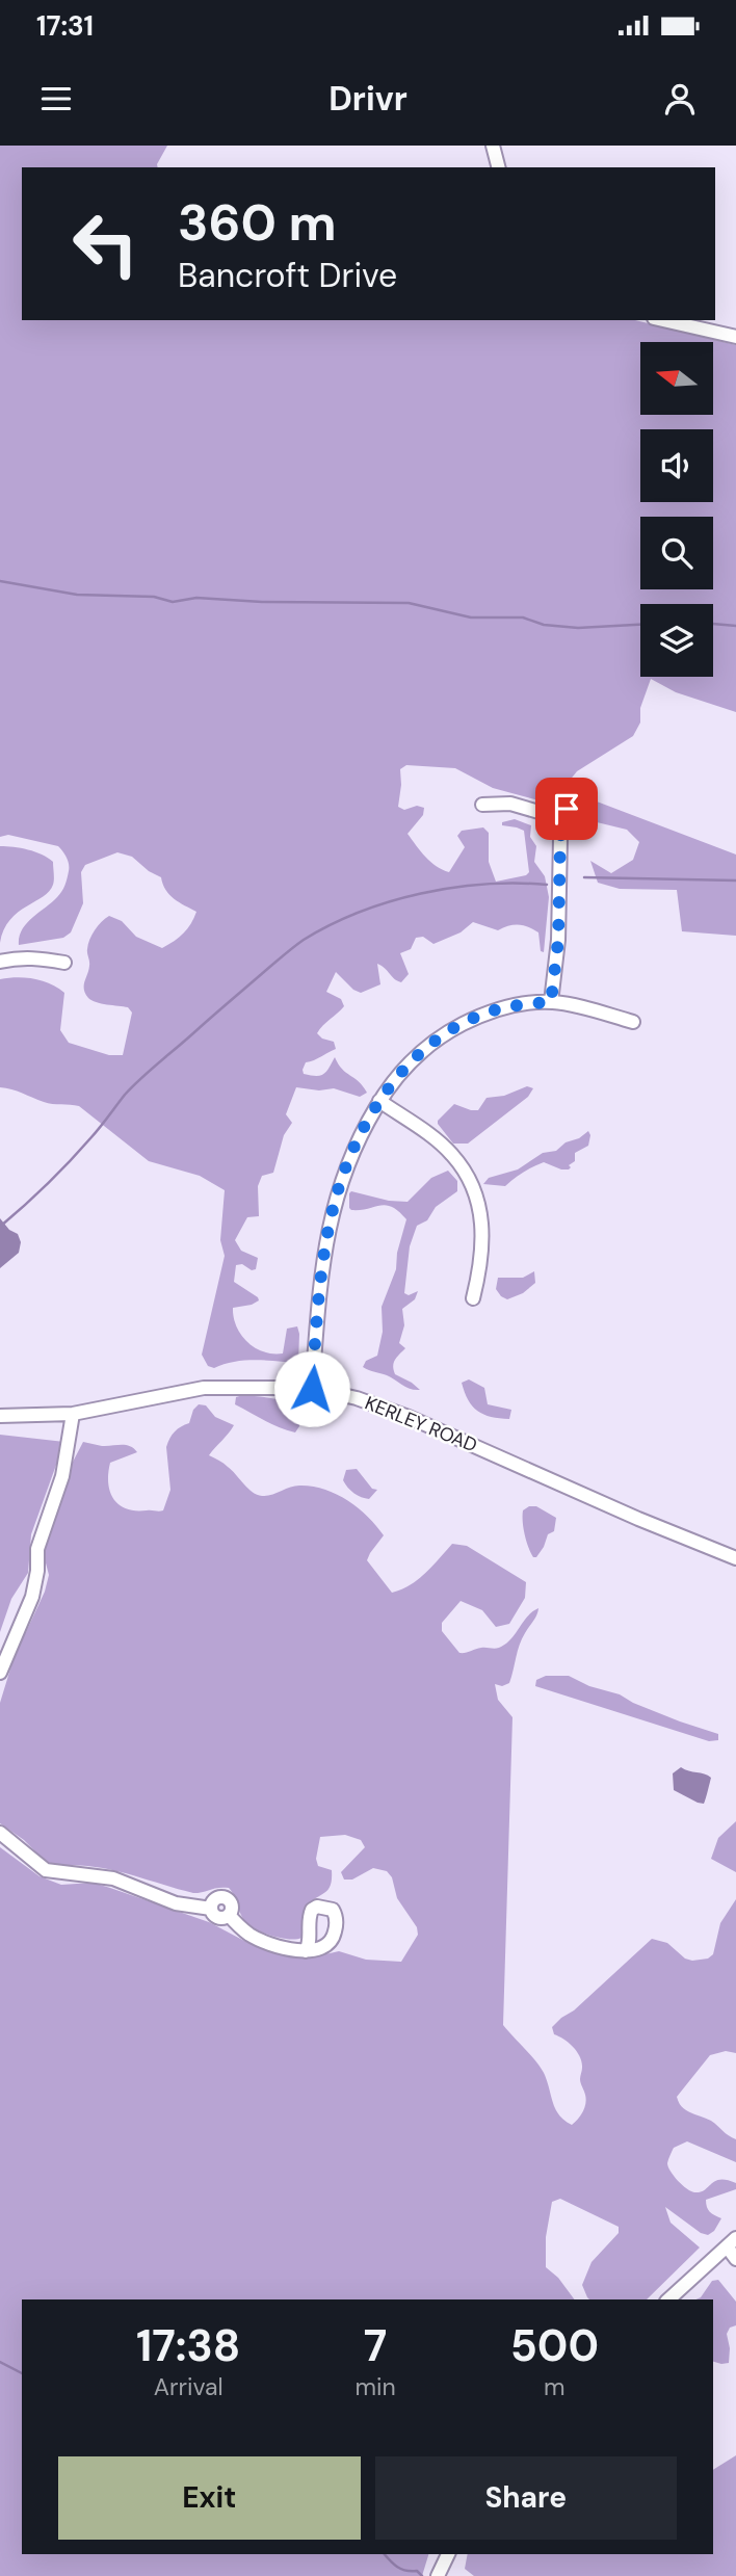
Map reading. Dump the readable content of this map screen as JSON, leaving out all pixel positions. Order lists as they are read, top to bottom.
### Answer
{
  "streets": {
    "street": ["KERLEY ROAD"]
  },
  "north": "left",
  "page": {
    "status": "17:31",
    "header": "Drivr",
    "turn": ["360 m", "Bancroft Drive"],
    "eta": [
      "17:38",
      "Arrival",
      "7",
      "min",
      "500",
      "m"
    ],
    "buttons": ["Exit", "Share"]
  }
}
